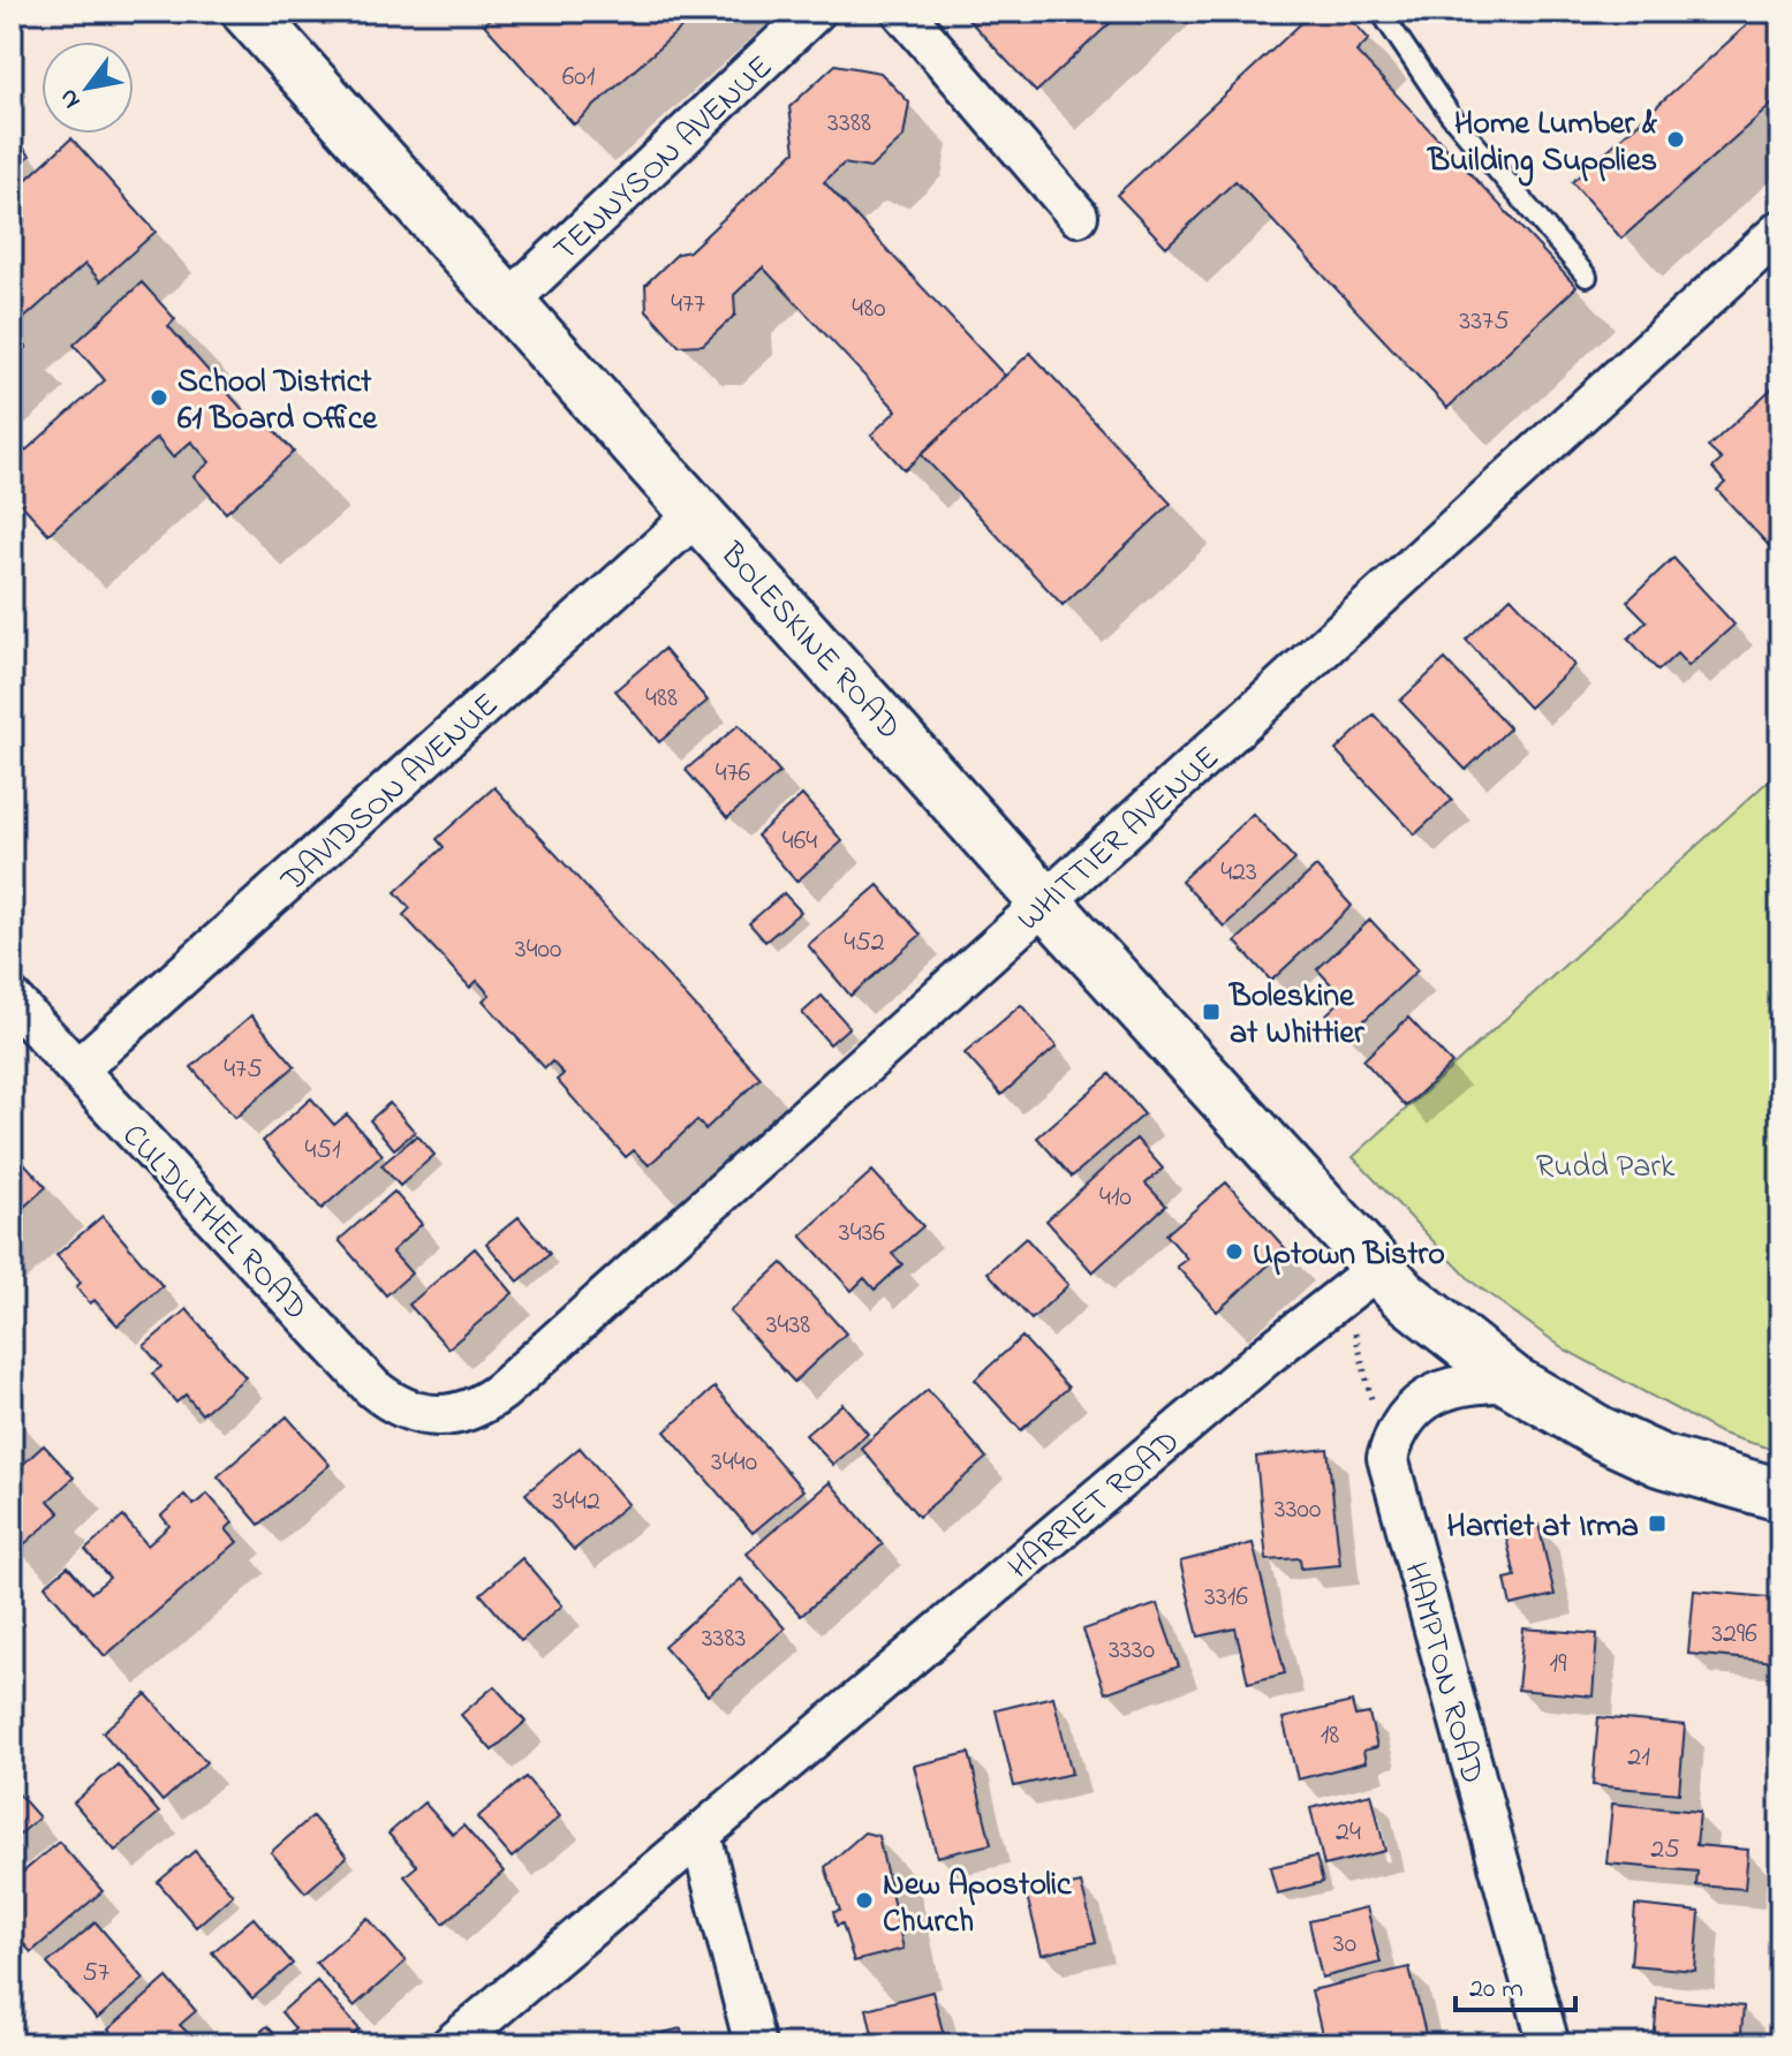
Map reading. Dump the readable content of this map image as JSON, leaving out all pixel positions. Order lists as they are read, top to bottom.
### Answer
{
  "streets": {
    "main road": ["BOLESKINE ROAD"],
    "street": [
      "TENNYSON AVENUE",
      "DAVIDSON AVENUE",
      "WHITTIER AVENUE",
      "CULDUTHEL ROAD",
      "HARRIET ROAD",
      "HAMPTON ROAD"
    ]
  },
  "crossings": [
    ["TENNYSON AVENUE", "BOLESKINE ROAD"],
    ["BOLESKINE ROAD", "DAVIDSON AVENUE"],
    ["BOLESKINE ROAD", "WHITTIER AVENUE"],
    ["BOLESKINE ROAD", "HARRIET ROAD"],
    ["DAVIDSON AVENUE", "CULDUTHEL ROAD"],
    ["WHITTIER AVENUE", "CULDUTHEL ROAD"]
  ],
  "parks": ["Rudd Park"],
  "places": {
    "other": [
      "Home Lumber & Building Supplies",
      "School District 61 Board Office",
      "Uptown Bistro",
      "New Apostolic Church"
    ],
    "transit": ["Boleskine at Whittier", "Harriet at Irma"]
  },
  "house_numbers": [
    "601",
    "3388",
    "477",
    "480",
    "3375",
    "488",
    "476",
    "464",
    "423",
    "452",
    "3400",
    "475",
    "451",
    "410",
    "3436",
    "3438",
    "3440",
    "3442",
    "3300",
    "3316",
    "3296",
    "3383",
    "3330",
    "19",
    "18",
    "21",
    "24",
    "25",
    "30",
    "57"
  ],
  "scale_bar": "20 m",
  "north": "bottom left"
}
